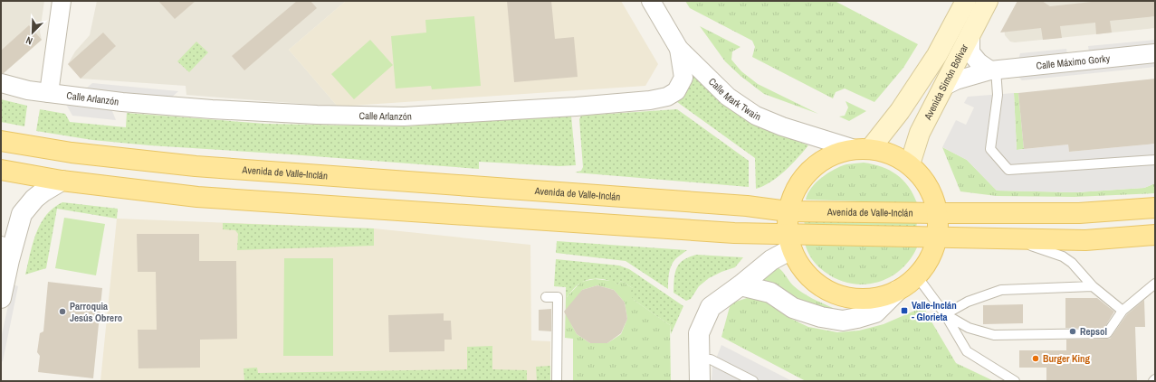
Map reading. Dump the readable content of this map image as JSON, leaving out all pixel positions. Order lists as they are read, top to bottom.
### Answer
{
  "streets": {
    "main road": ["Avenida Simón Bolivar", "Avenida de Valle-Inclán"],
    "street": ["Calle Máximo Gorky", "Calle Mark Twain", "Calle Arlanzón"]
  },
  "crossings": [
    ["Calle Máximo Gorky", "Avenida Simón Bolivar"],
    ["Avenida Simón Bolivar", "Calle Mark Twain"],
    ["Calle Mark Twain", "Calle Arlanzón"]
  ],
  "places": {
    "transit": ["Valle-Inclán - Glorieta"],
    "other": ["Parroquia Jesús Obrero", "Repsol", "Burger King"]
  },
  "north": "bottom left"
}
